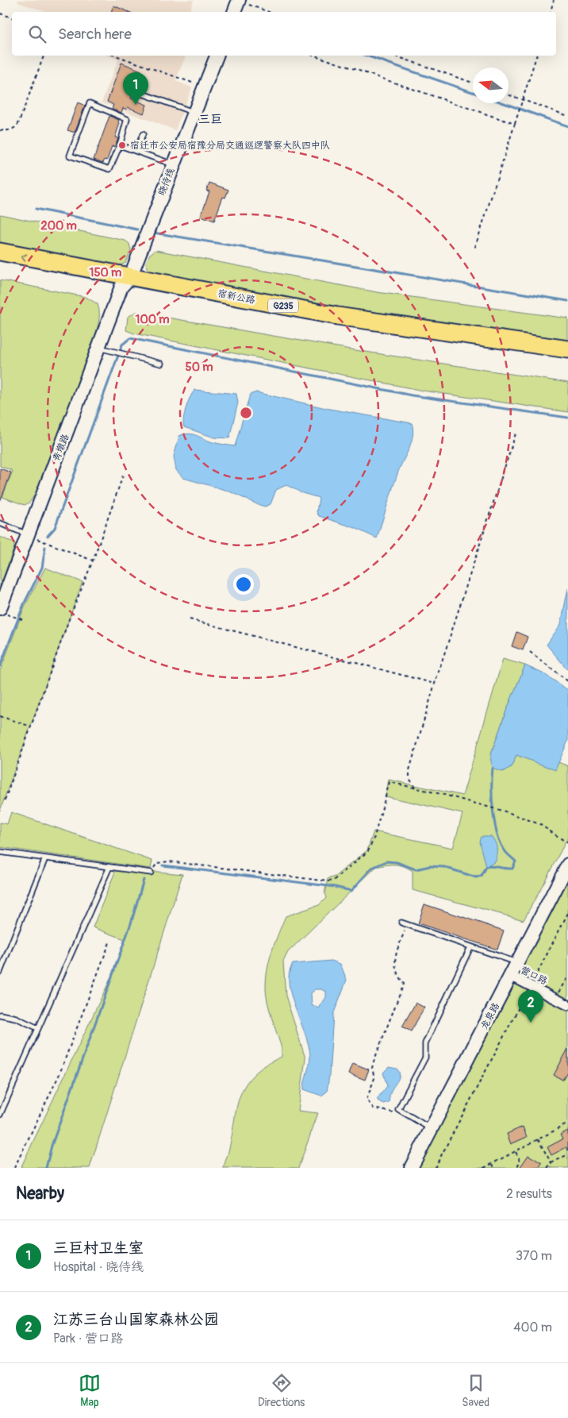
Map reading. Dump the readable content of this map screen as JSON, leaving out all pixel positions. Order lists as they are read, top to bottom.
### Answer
{
  "streets": {
    "highway": ["宿新公路", "G235"],
    "main road": ["晓侍线", "青墩路", "龙泉路"],
    "street": ["营口路"]
  },
  "crossings": [
    ["晓侍线", "宿新公路"],
    ["晓侍线", "青墩路"],
    ["宿新公路", "青墩路"],
    ["营口路", "龙泉路"]
  ],
  "districts": ["三巨"],
  "places": ["宿迁市公安局宿豫分局交通巡逻警察大队四中队"],
  "north": "left",
  "page": {
    "search": "Search here",
    "pins": ["1", "2"],
    "heading": ["Nearby", "2 results"],
    "list": [
      {
        "mark": "1",
        "name": "三巨村卫生室",
        "note": "Hospital · 晓侍线",
        "value": "370 m"
      },
      {
        "mark": "2",
        "name": "江苏三台山国家森林公园",
        "note": "Park · 营口路",
        "value": "400 m"
      }
    ],
    "nav": ["Map", "Directions", "Saved"]
  },
  "rings": [
    "200 m",
    "150 m",
    "100 m",
    "50 m"
  ]
}
